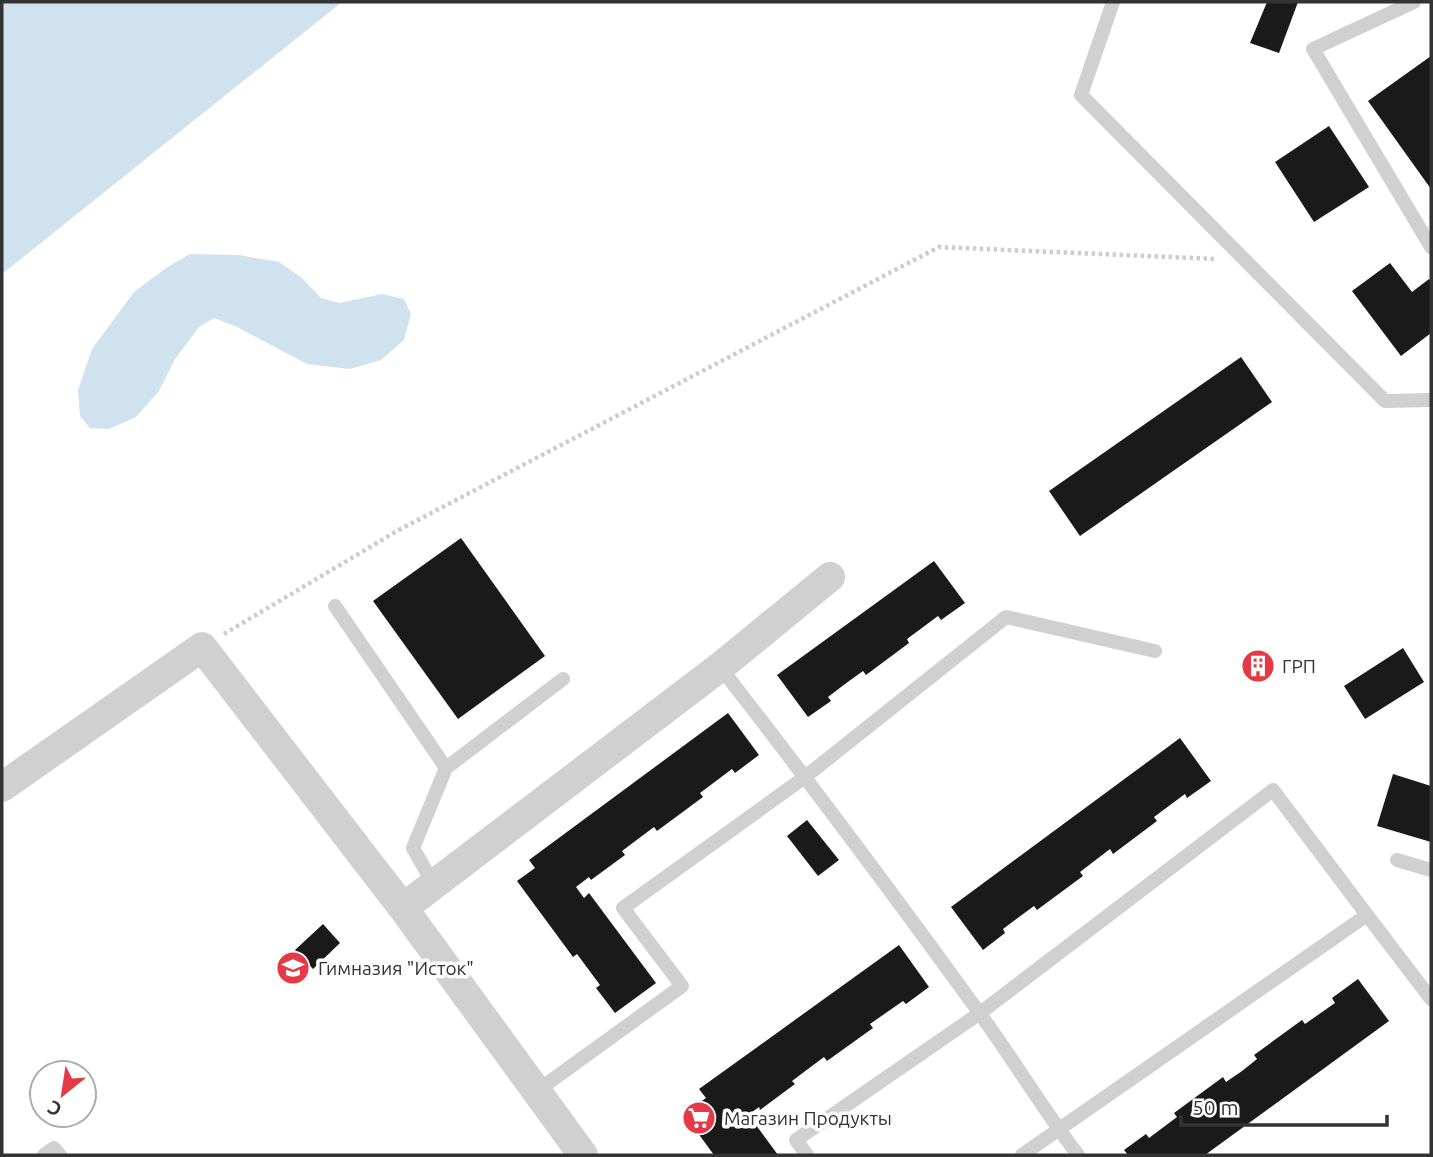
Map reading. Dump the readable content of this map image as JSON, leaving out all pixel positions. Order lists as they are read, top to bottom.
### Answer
{
  "places": {
    "building": ["ГРП"],
    "school or university": ["Гимназия \"Исток\""],
    "supermarket": ["Магазин Продукты"]
  },
  "scale_bar": "50 m",
  "north": "bottom left"
}
